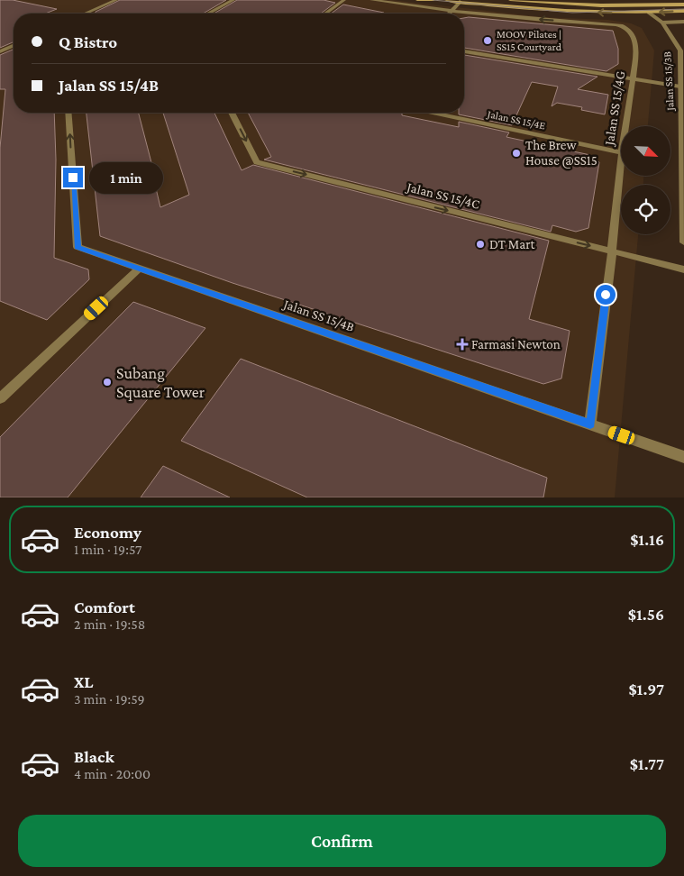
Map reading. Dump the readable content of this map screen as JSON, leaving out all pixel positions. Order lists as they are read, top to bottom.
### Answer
{
  "streets": {
    "street": [
      "Jalan SS 15/3B",
      "Jalan SS 15/4G",
      "Jalan SS 15/4E",
      "Jalan SS 15/4C",
      "Jalan SS 15/4B"
    ]
  },
  "crossings": [
    ["Jalan SS 15/4G", "Jalan SS 15/4C"],
    ["Jalan SS 15/4G", "Jalan SS 15/4B"]
  ],
  "one_way": ["Jalan SS 15/4C"],
  "places": {
    "other": [
      "MOOV Pilates | SS15 Courtyard",
      "The Brew House @SS15",
      "DT Mart",
      "Subang Square Tower"
    ],
    "health": ["Farmasi Newton"]
  },
  "north": "bottom right",
  "page": {
    "banner": ["Q Bistro", "Jalan SS 15/4B"],
    "bubble": "1 min",
    "list": [
      {
        "name": "Economy",
        "note": "1 min · 19:57",
        "value": "$1.16"
      },
      {
        "name": "Comfort",
        "note": "2 min · 19:58",
        "value": "$1.56"
      },
      {
        "name": "XL",
        "note": "3 min · 19:59",
        "value": "$1.97"
      },
      {
        "name": "Black",
        "note": "4 min · 20:00",
        "value": "$1.77"
      }
    ],
    "buttons": "Confirm"
  }
}
